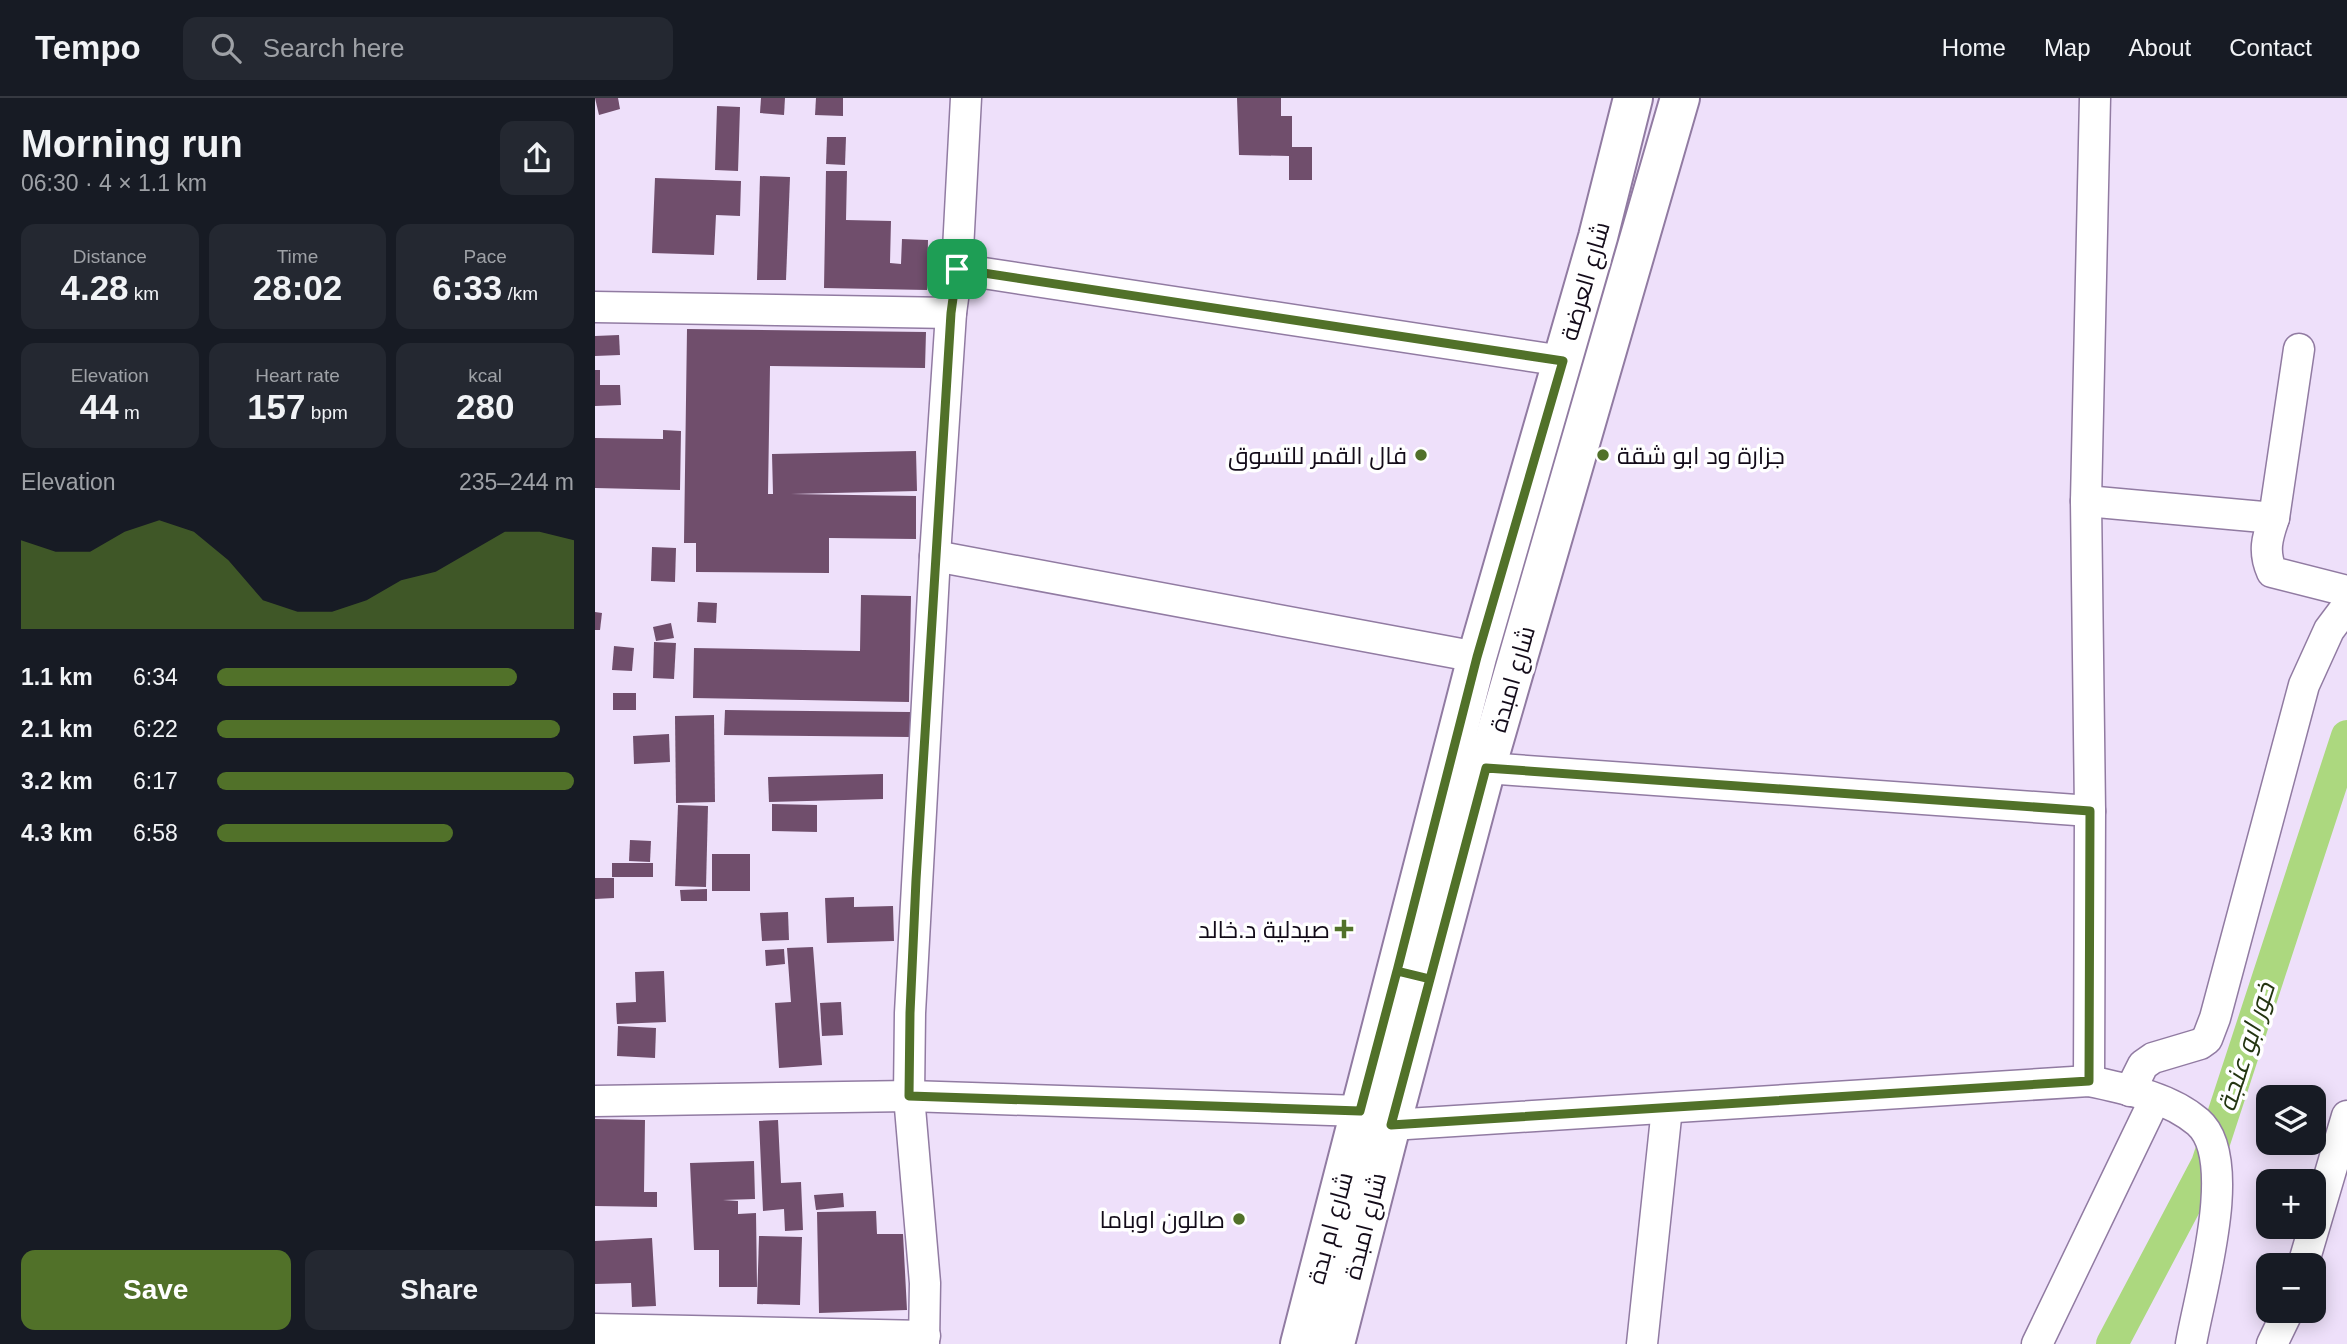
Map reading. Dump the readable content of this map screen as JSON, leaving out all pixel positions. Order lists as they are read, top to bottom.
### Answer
{
  "streets": {
    "main road": ["شارع العرضة", "شارع امبدة", "شارع ام بدة"]
  },
  "crossings": [
    ["شارع العرضة", "شارع امبدة"],
    ["شارع العرضة", "شارع ام بدة"],
    ["شارع امبدة", "شارع ام بدة"]
  ],
  "water": ["خور ابو عنجة"],
  "places": {
    "other": ["فال القمر للتسوق", "جزارة ود ابو شقة", "صالون اوباما"],
    "health": ["صيدلية د.خالد"]
  },
  "page": {
    "header": "Tempo",
    "search": "Search here",
    "nav": [
      "Home",
      "Map",
      "About",
      "Contact"
    ],
    "heading": ["Morning run", "06:30 · 4 × 1.1 km"],
    "stats": [
      ["Distance", "4.28 km"],
      ["Time", "28:02"],
      ["Pace", "6:33 /km"],
      ["Elevation", "44 m"],
      ["Heart rate", "157 bpm"],
      ["kcal", "280"]
    ],
    "chart": ["Elevation", "235–244 m"],
    "list": [
      {
        "name": "1.1 km",
        "note": "6:34"
      },
      {
        "name": "2.1 km",
        "note": "6:22"
      },
      {
        "name": "3.2 km",
        "note": "6:17"
      },
      {
        "name": "4.3 km",
        "note": "6:58"
      }
    ],
    "map_buttons": ["+", "−"],
    "buttons": ["Save", "Share"]
  }
}
